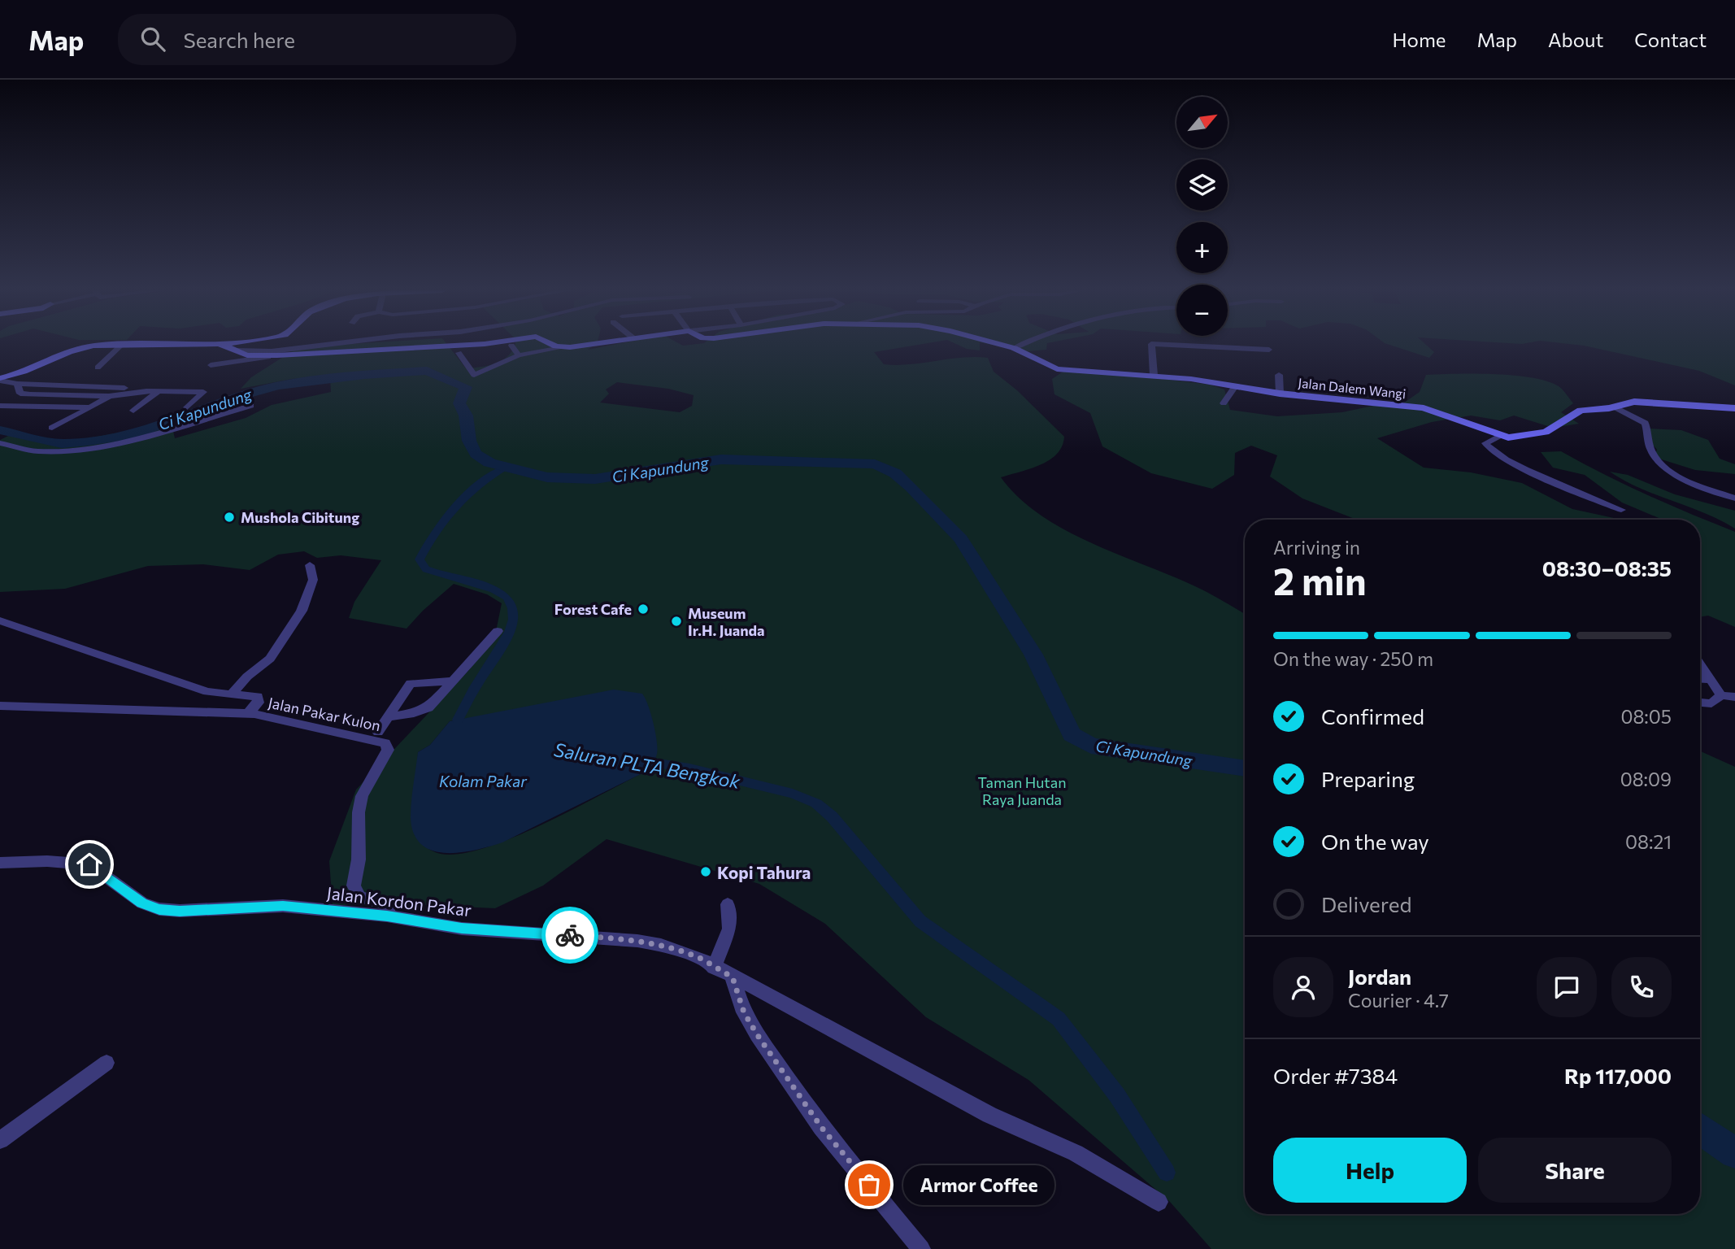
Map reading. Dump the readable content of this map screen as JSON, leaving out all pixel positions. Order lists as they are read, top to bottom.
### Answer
{
  "streets": {
    "street": ["Jalan Dalem Wangi", "Jalan Pakar Kulon", "Jalan Kordon Pakar"]
  },
  "crossings": [
    ["Jalan Pakar Kulon", "Jalan Kordon Pakar"]
  ],
  "water": ["Ci Kapundung", "Saluran PLTA Bengkok", "Kolam Pakar"],
  "parks": ["Taman Hutan Raya Juanda"],
  "places": [
    "Mushola Cibitung",
    "Forest Cafe",
    "Museum Ir.H. Juanda",
    "Kopi Tahura",
    "Armor Coffee"
  ],
  "north": "top right",
  "page": {
    "header": "Map",
    "search": "Search here",
    "nav": [
      "Home",
      "Map",
      "About",
      "Contact"
    ],
    "map_buttons": ["+", "−"],
    "heading": ["2 min", "Arriving in", "08:30–08:35"],
    "panel": [
      "Jordan",
      "Courier · 4.7",
      "Order #7384",
      "Rp 117,000"
    ],
    "bar": "On the way · 250 m",
    "list": [
      ["Confirmed", "08:05"],
      ["Preparing", "08:09"],
      ["On the way", "08:21"],
      "Delivered"
    ],
    "buttons": ["Help", "Share"],
    "bubble": "Armor Coffee"
  }
}
